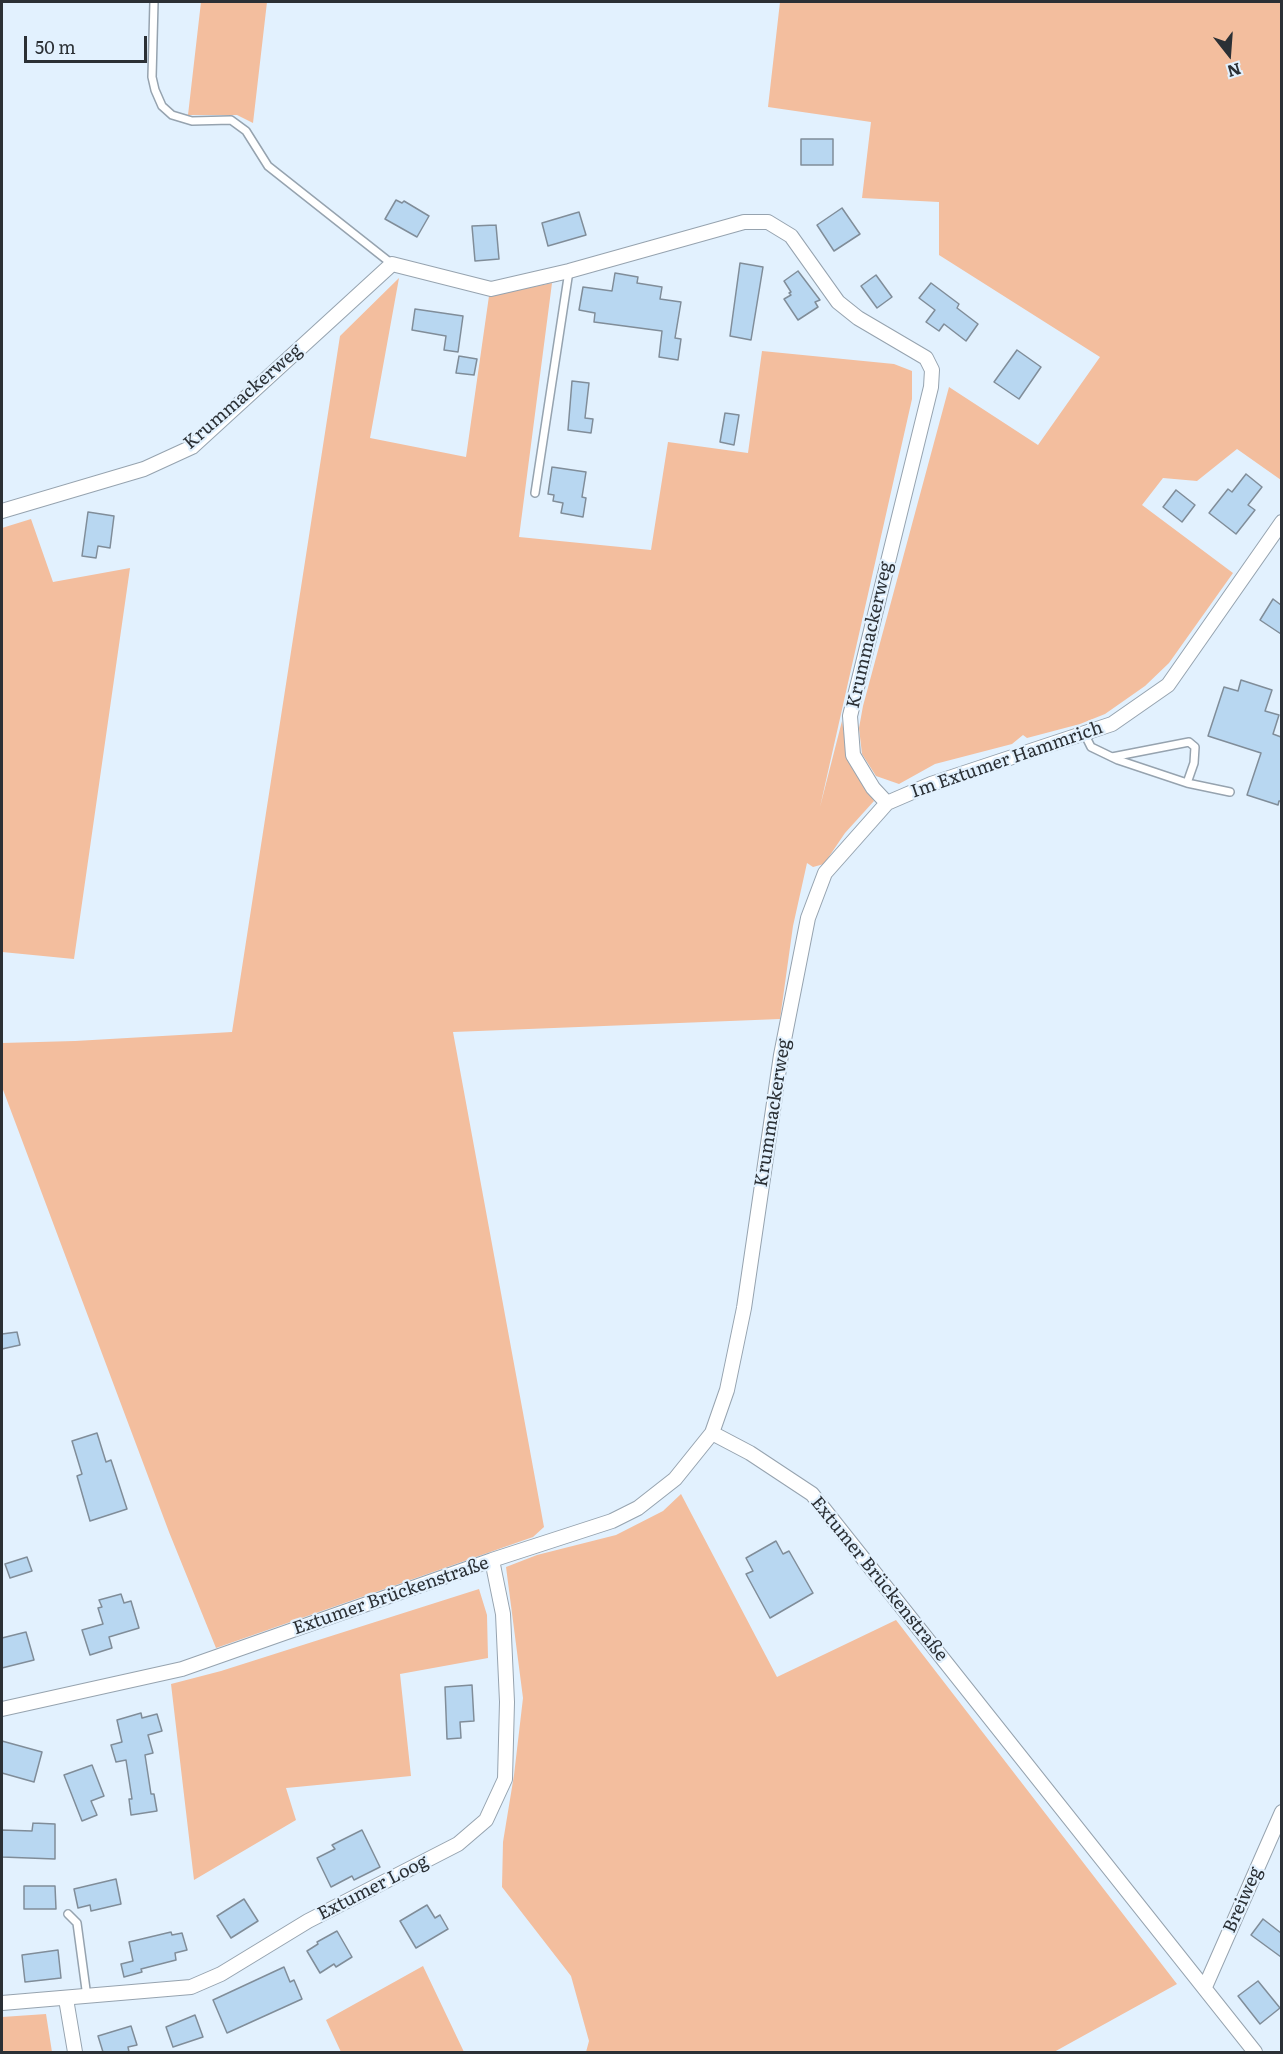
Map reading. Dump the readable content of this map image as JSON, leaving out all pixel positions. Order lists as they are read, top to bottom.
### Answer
{
  "streets": {
    "street": [
      "Krummackerweg",
      "Im Extumer Hammrich",
      "Extumer Brückenstraße",
      "Extumer Loog",
      "Breiweg"
    ]
  },
  "crossings": [
    ["Krummackerweg", "Im Extumer Hammrich"],
    ["Krummackerweg", "Extumer Brückenstraße"],
    ["Extumer Brückenstraße", "Extumer Loog"],
    ["Extumer Brückenstraße", "Breiweg"]
  ],
  "scale_bar": "50 m",
  "north": "bottom"
}
